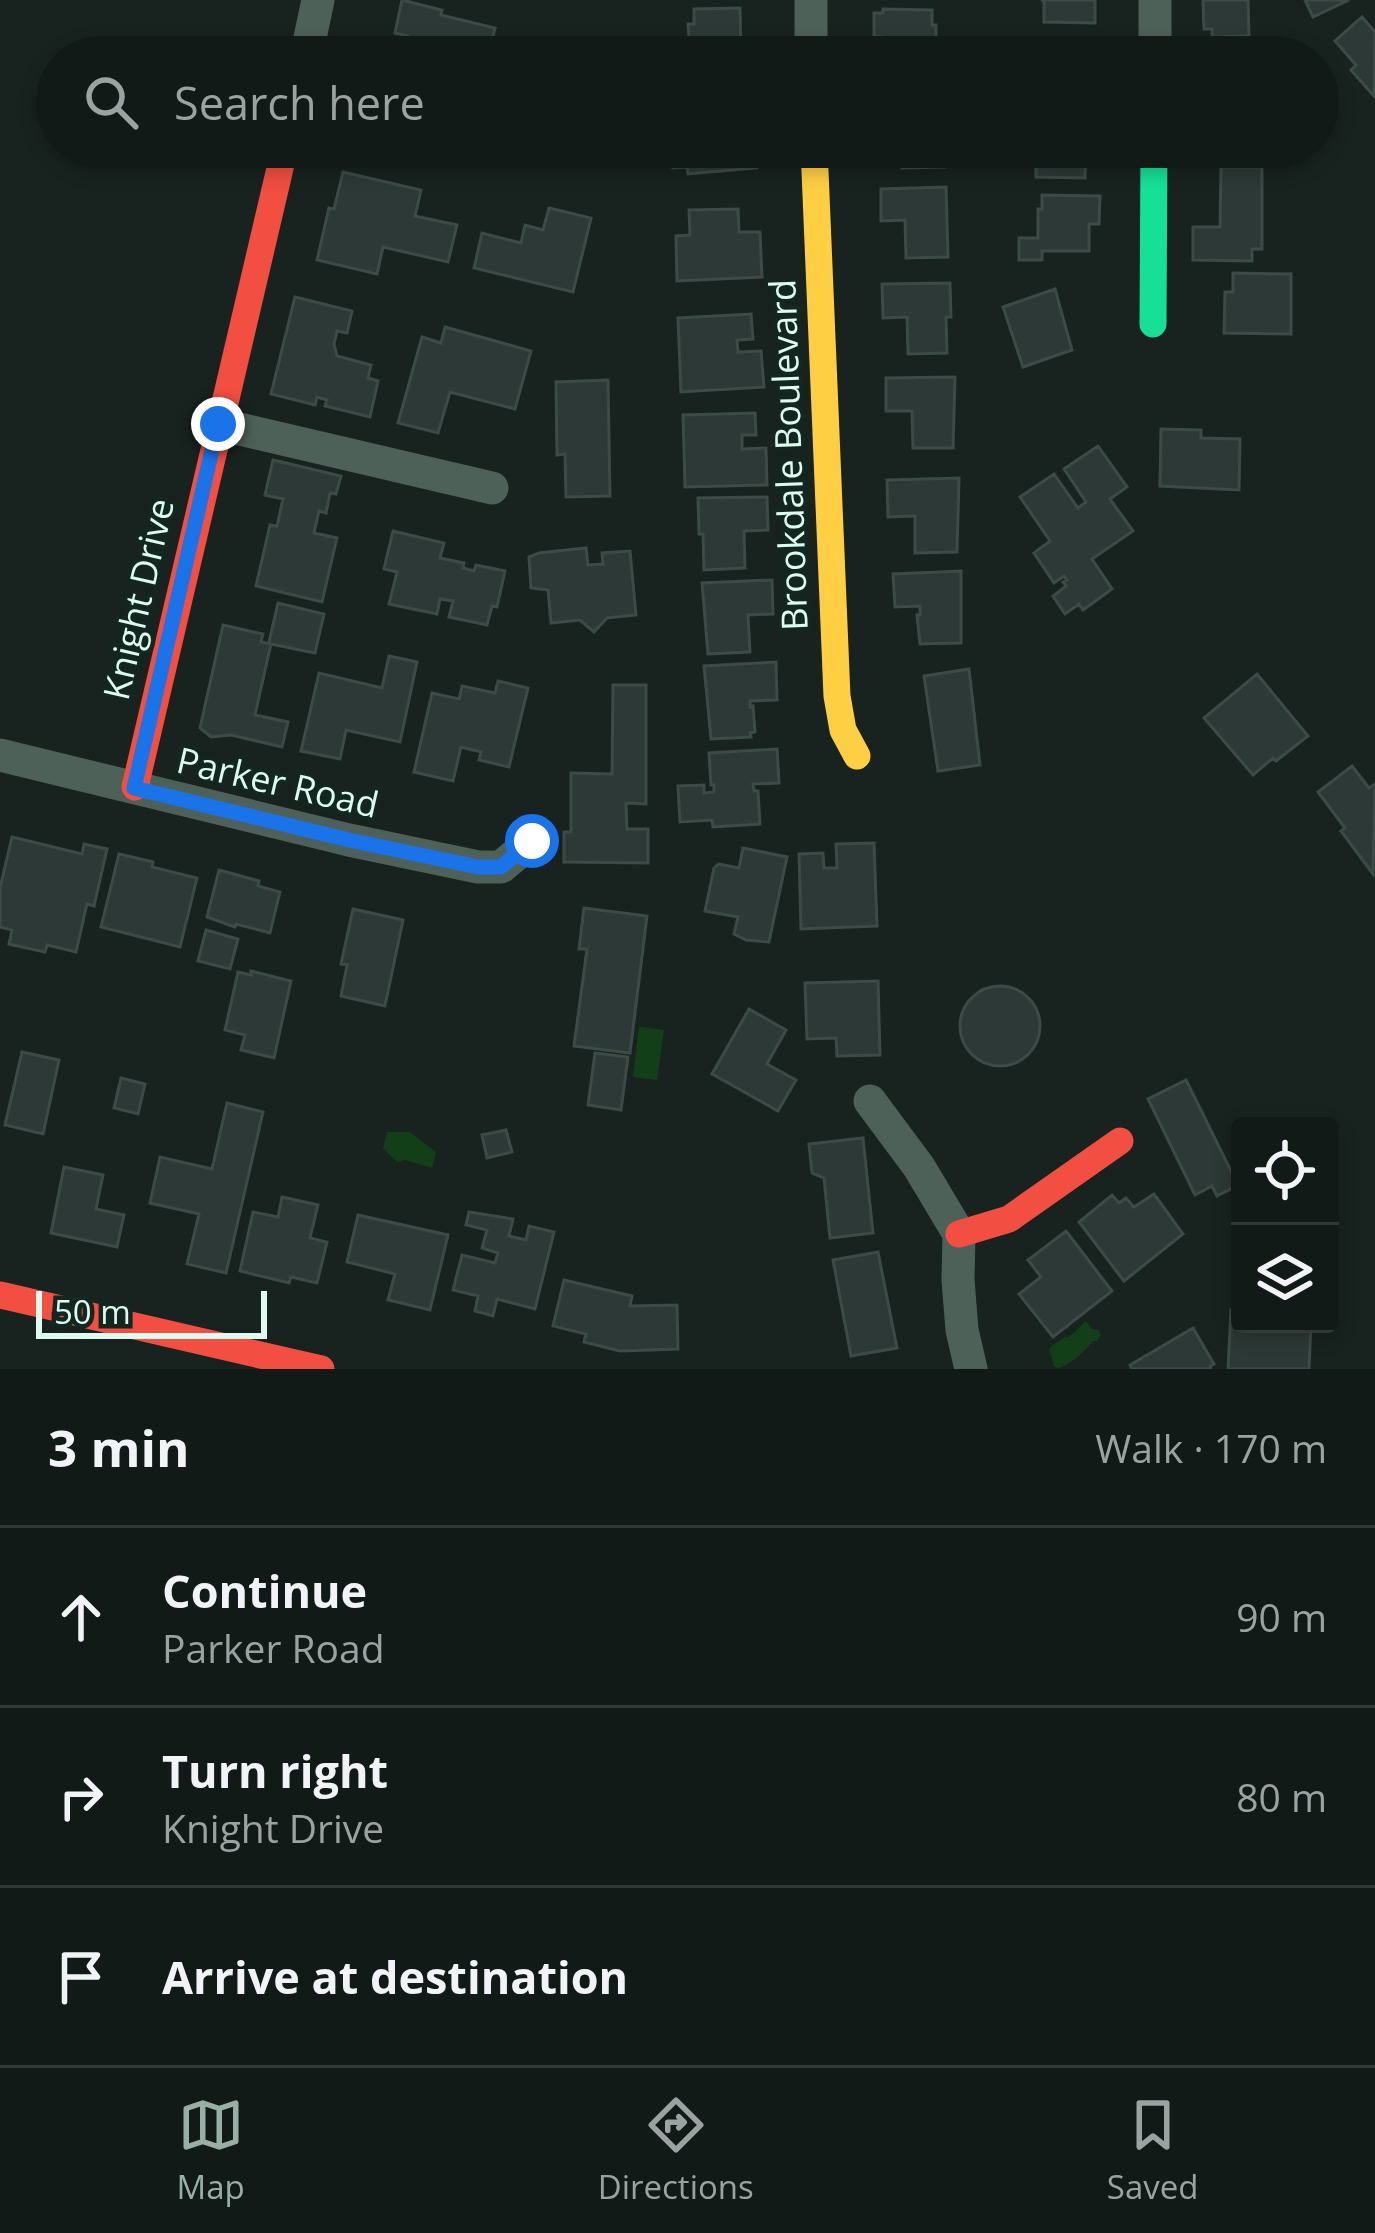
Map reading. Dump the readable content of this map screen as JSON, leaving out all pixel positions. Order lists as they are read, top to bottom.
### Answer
{
  "streets": {
    "street": ["Brookdale Boulevard", "Knight Drive", "Parker Road"]
  },
  "crossings": [
    ["Knight Drive", "Parker Road"]
  ],
  "scale_bar": "50 m",
  "page": {
    "search": "Search here",
    "scale": "50 m",
    "heading": ["3 min", "Walk · 170 m"],
    "list": [
      ["Continue", "Parker Road", "90 m"],
      ["Turn right", "Knight Drive", "80 m"],
      "Arrive at destination"
    ],
    "nav": ["Map", "Directions", "Saved"]
  }
}
